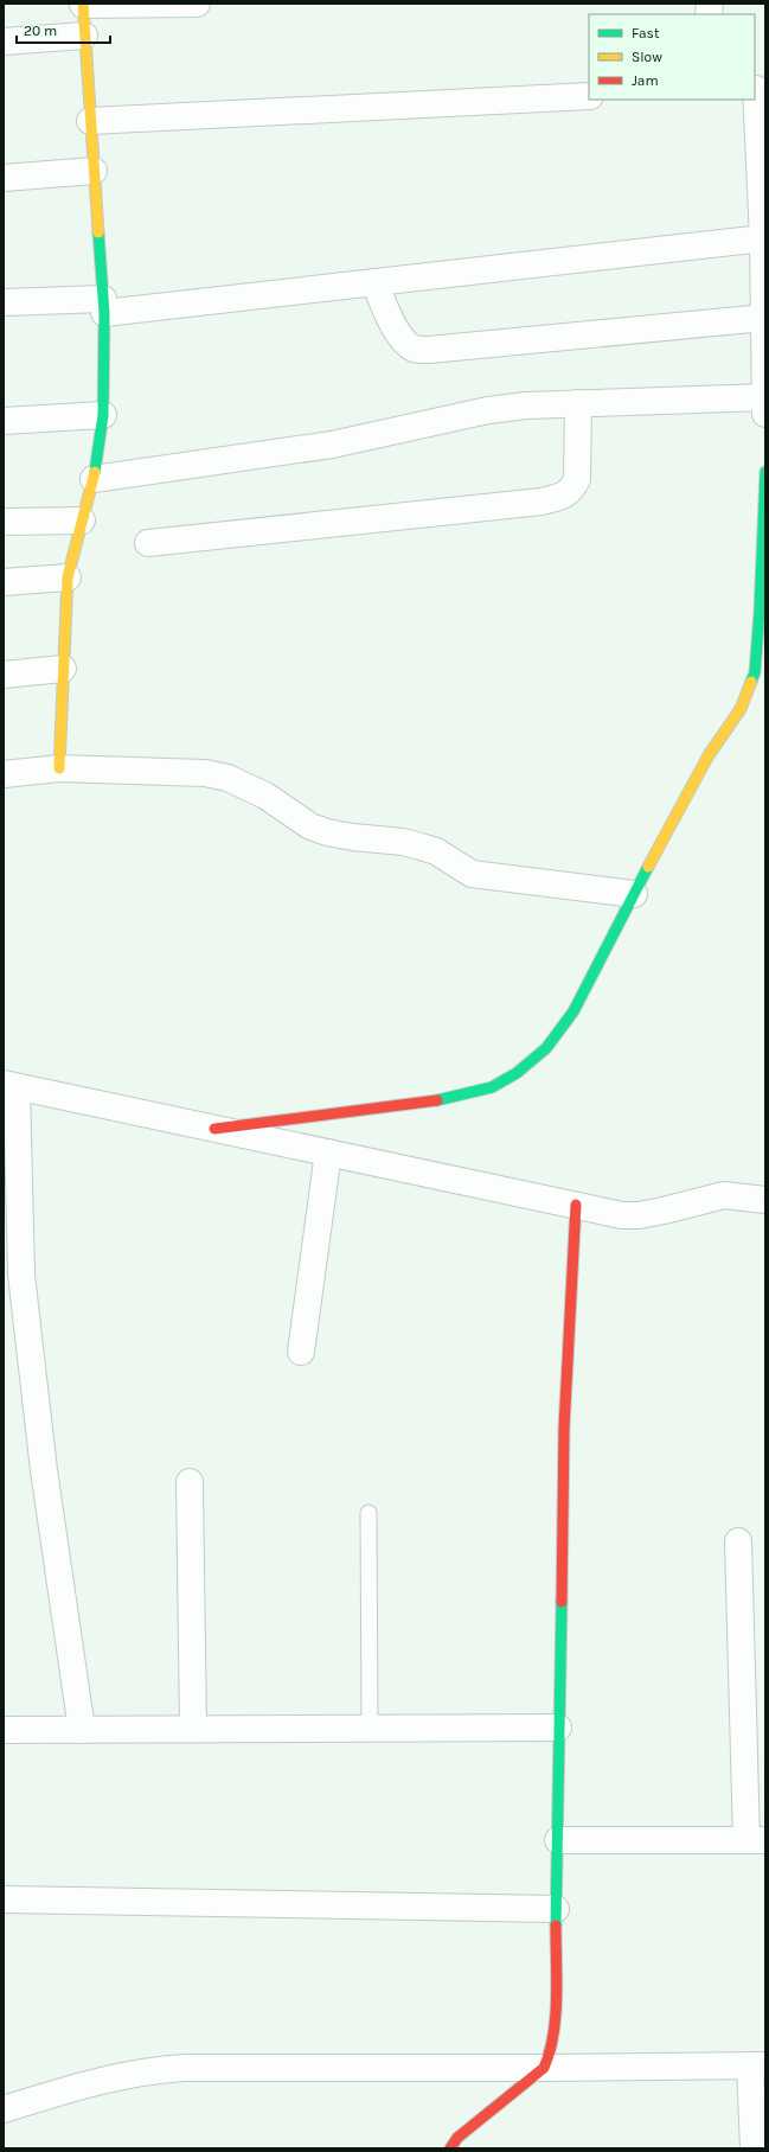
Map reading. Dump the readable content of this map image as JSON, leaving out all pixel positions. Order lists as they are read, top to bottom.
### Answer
{
  "legend": ["Fast", "Slow", "Jam"],
  "scale_bar": "20 m"
}
